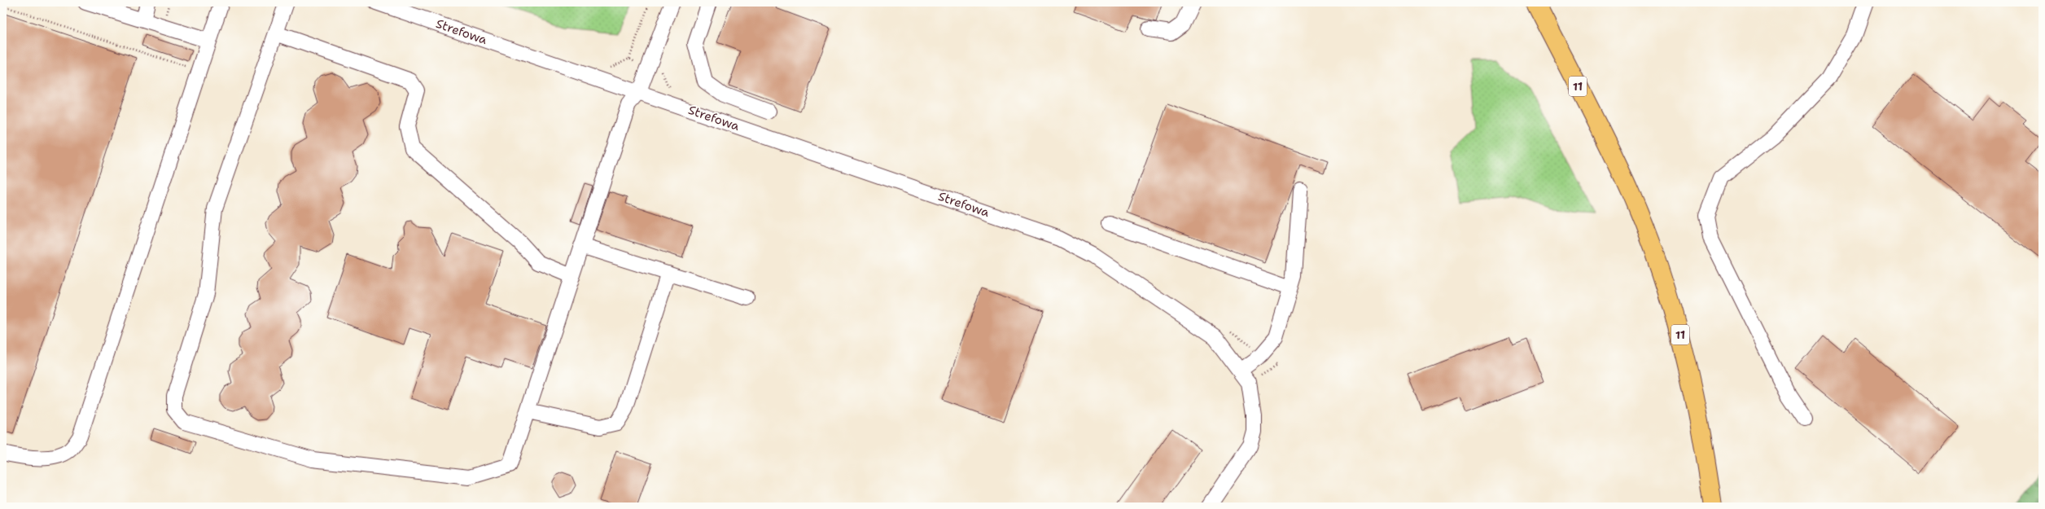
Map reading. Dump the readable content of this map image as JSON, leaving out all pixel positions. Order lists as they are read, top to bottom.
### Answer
{
  "streets": {
    "highway": ["11"],
    "street": ["Strefowa"]
  }
}
